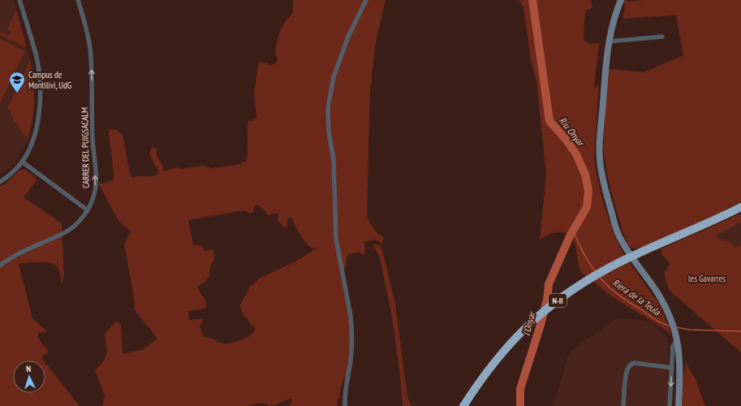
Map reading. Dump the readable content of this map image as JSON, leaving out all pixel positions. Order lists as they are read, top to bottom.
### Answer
{
  "streets": {
    "highway": ["N-II"],
    "street": ["CARRER DEL PUIGSACALM"]
  },
  "one_way": ["CARRER DEL PUIGSACALM"],
  "water": ["Riu Onyar", "Riera de la Teula", "l'Onyar"],
  "parks": ["les Gavarres"],
  "places": {
    "school or university": ["Campus de Montilivi, UdG"]
  },
  "north": "top"
}
